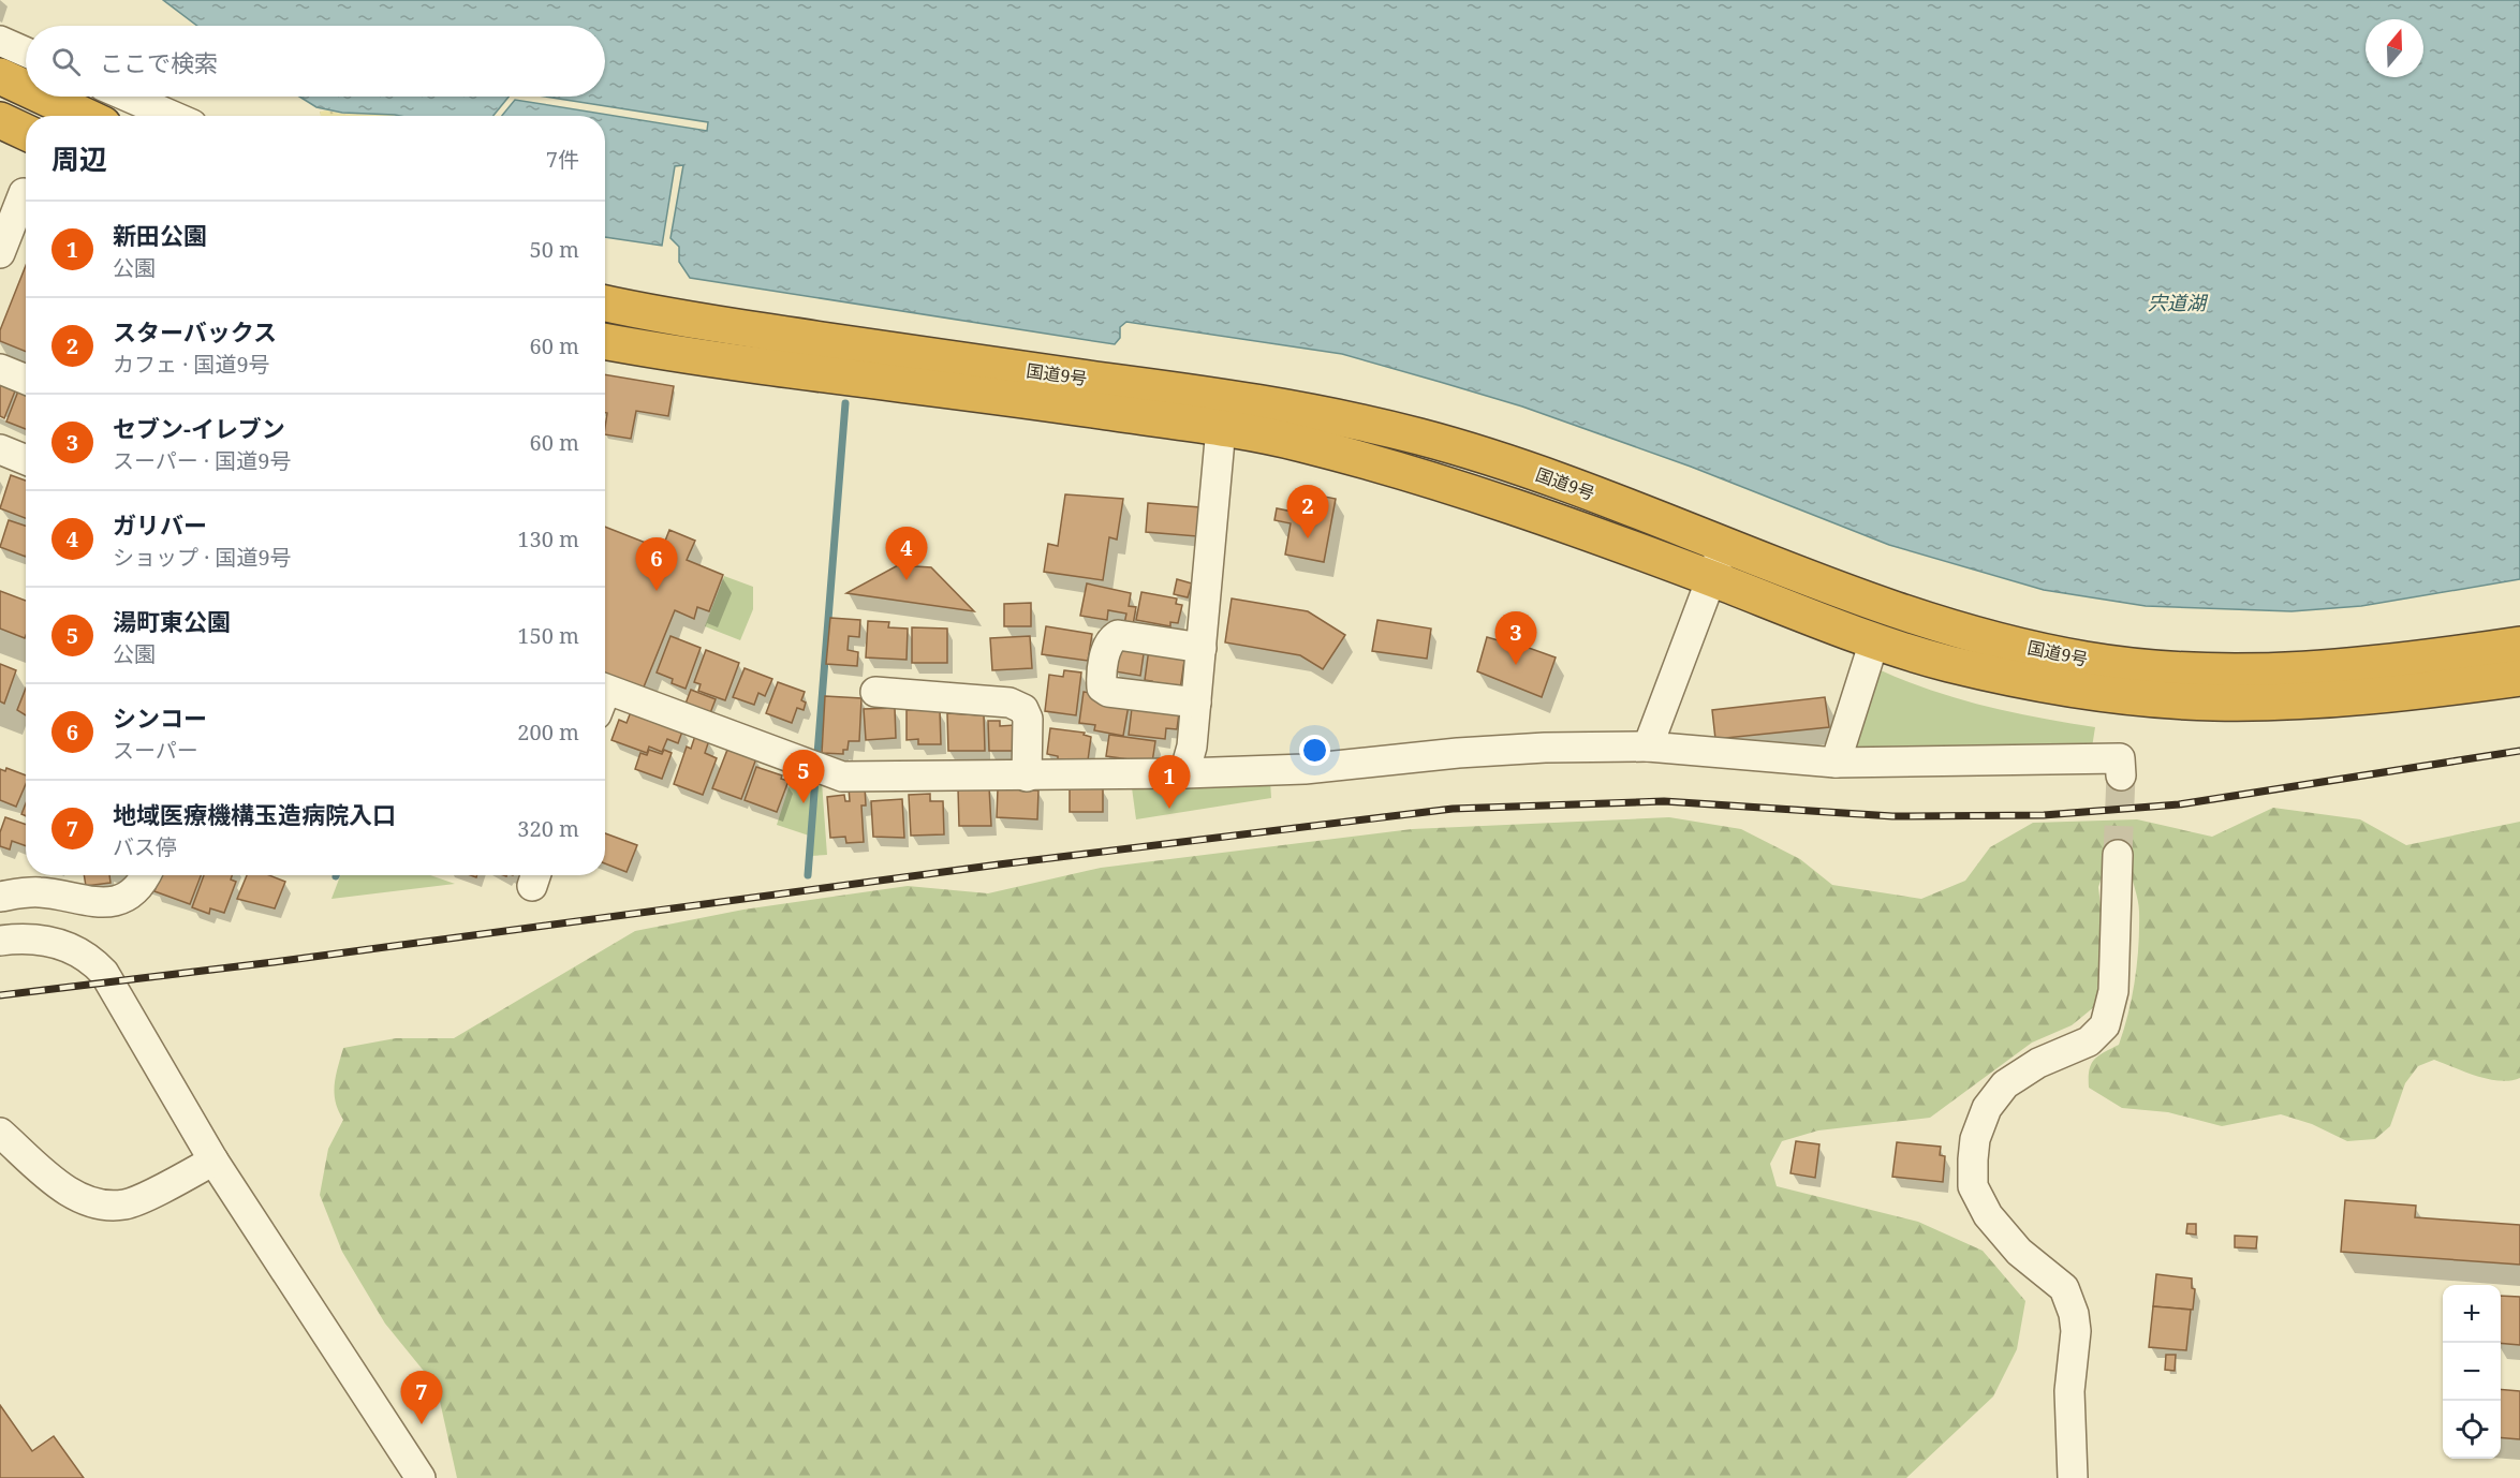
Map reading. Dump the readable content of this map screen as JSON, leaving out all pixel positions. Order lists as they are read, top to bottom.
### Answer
{
  "streets": {
    "highway": ["国道9号"]
  },
  "water": ["宍道湖"],
  "north": "top",
  "page": {
    "search": "ここで検索",
    "heading": ["周辺", "7件"],
    "list": [
      {
        "mark": "1",
        "name": "新田公園",
        "note": "公園",
        "value": "50 m"
      },
      {
        "mark": "2",
        "name": "スターバックス",
        "note": "カフェ · 国道9号",
        "value": "60 m"
      },
      {
        "mark": "3",
        "name": "セブン-イレブン",
        "note": "スーパー · 国道9号",
        "value": "60 m"
      },
      {
        "mark": "4",
        "name": "ガリバー",
        "note": "ショップ · 国道9号",
        "value": "130 m"
      },
      {
        "mark": "5",
        "name": "湯町東公園",
        "note": "公園",
        "value": "150 m"
      },
      {
        "mark": "6",
        "name": "シンコー",
        "note": "スーパー",
        "value": "200 m"
      },
      {
        "mark": "7",
        "name": "地域医療機構玉造病院入口",
        "note": "バス停",
        "value": "320 m"
      }
    ],
    "pins": [
      "2",
      "4",
      "6",
      "3",
      "5",
      "1",
      "7"
    ],
    "map_buttons": ["+", "−"]
  }
}
